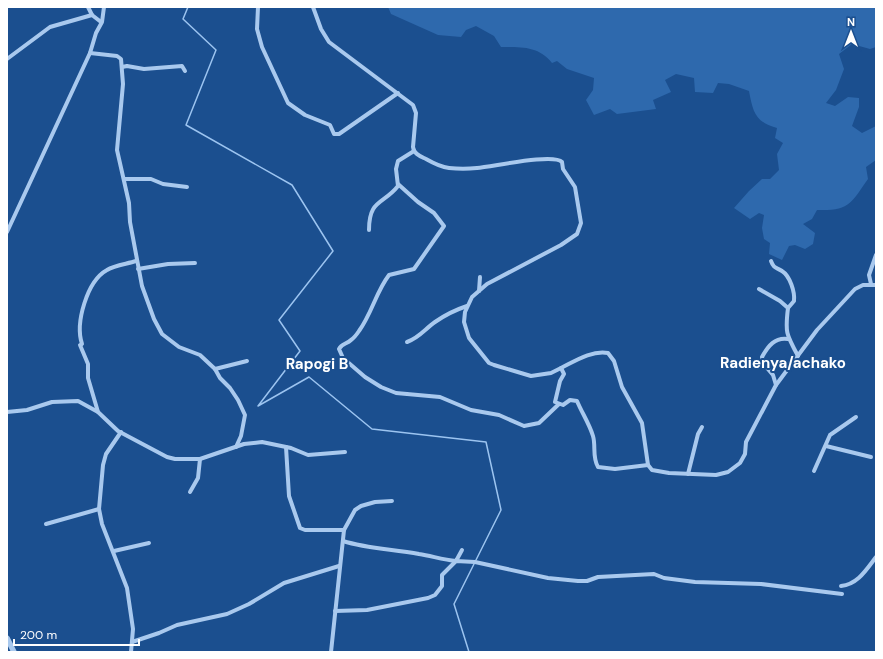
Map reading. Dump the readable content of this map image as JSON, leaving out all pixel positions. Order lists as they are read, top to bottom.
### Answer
{
  "districts": ["Radienya/achako", "Rapogi B"],
  "scale_bar": "200 m",
  "north": "top"
}
